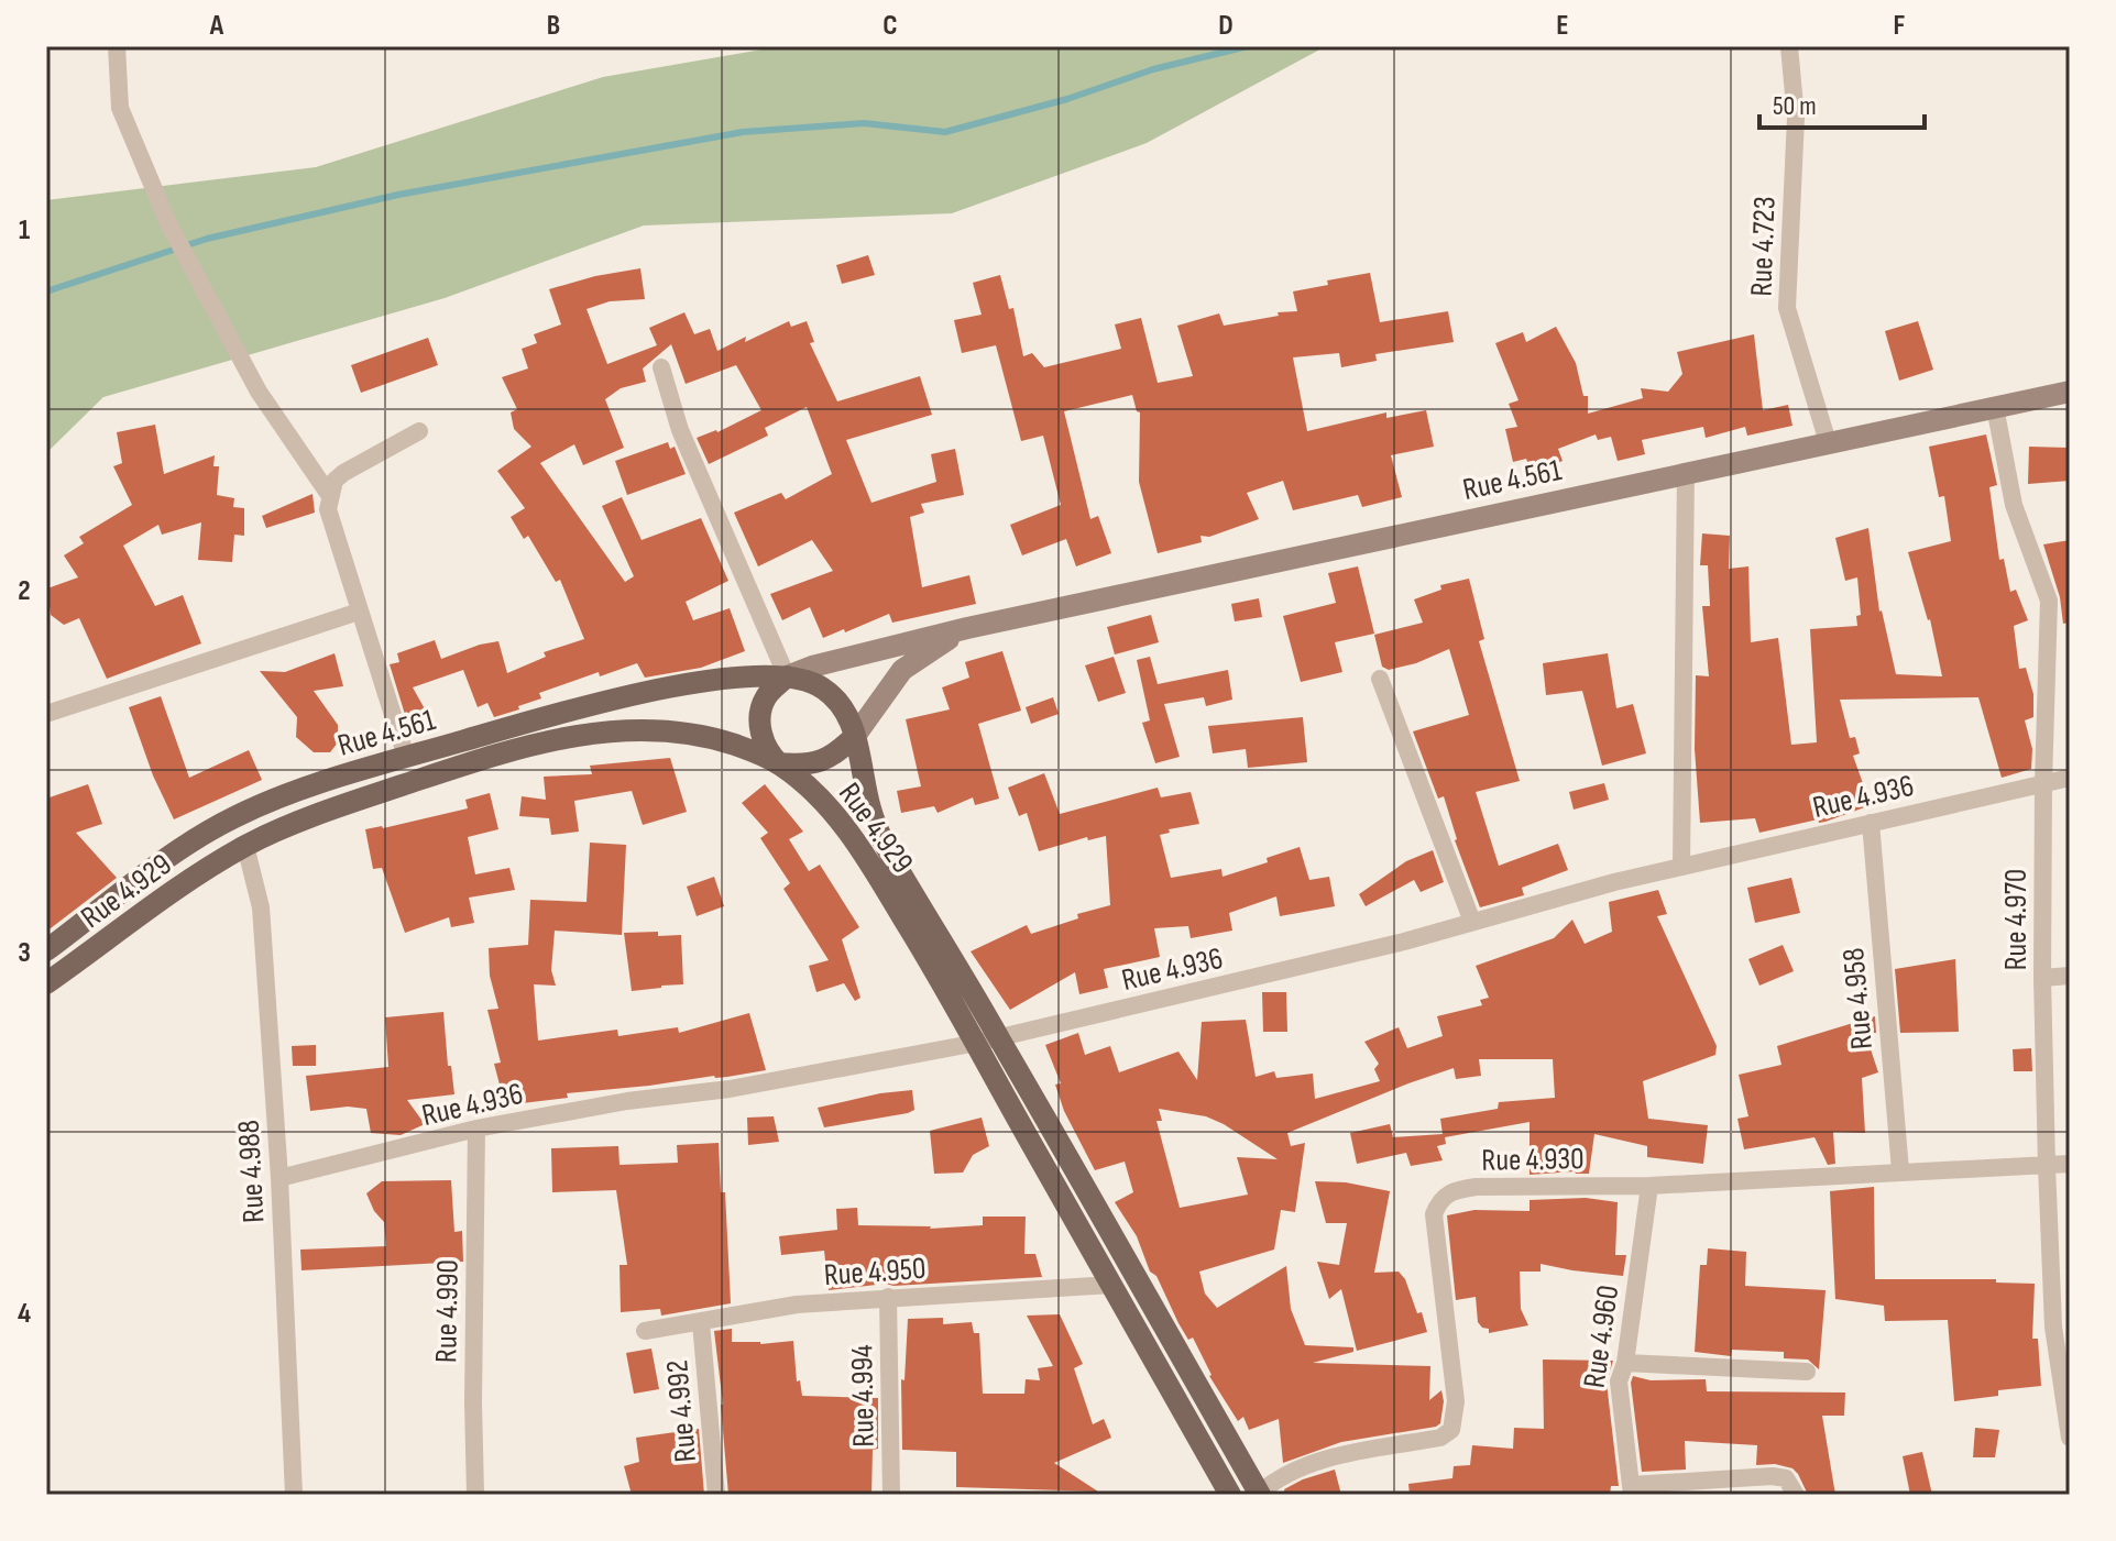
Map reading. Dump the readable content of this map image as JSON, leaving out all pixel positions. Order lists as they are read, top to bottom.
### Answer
{
  "streets": {
    "main road": ["Rue 4.561", "Rue 4.929"],
    "street": [
      "Rue 4.723",
      "Rue 4.936",
      "Rue 4.970",
      "Rue 4.958",
      "Rue 4.930",
      "Rue 4.988",
      "Rue 4.950",
      "Rue 4.990",
      "Rue 4.960",
      "Rue 4.994",
      "Rue 4.992"
    ]
  },
  "crossings": [
    ["Rue 4.723", "Rue 4.561"],
    ["Rue 4.561", "Rue 4.929"],
    ["Rue 4.561", "Rue 4.970"],
    ["Rue 4.936", "Rue 4.929"],
    ["Rue 4.936", "Rue 4.970"],
    ["Rue 4.936", "Rue 4.958"],
    ["Rue 4.936", "Rue 4.988"],
    ["Rue 4.936", "Rue 4.990"],
    ["Rue 4.929", "Rue 4.930"],
    ["Rue 4.929", "Rue 4.988"],
    ["Rue 4.929", "Rue 4.950"],
    ["Rue 4.970", "Rue 4.930"],
    ["Rue 4.958", "Rue 4.930"],
    ["Rue 4.930", "Rue 4.960"],
    ["Rue 4.950", "Rue 4.994"],
    ["Rue 4.950", "Rue 4.992"]
  ],
  "scale_bar": "50 m",
  "grid": {
    "columns": [
      "A",
      "B",
      "C",
      "D",
      "E",
      "F"
    ],
    "rows": [
      "1",
      "2",
      "3",
      "4"
    ]
  }
}
